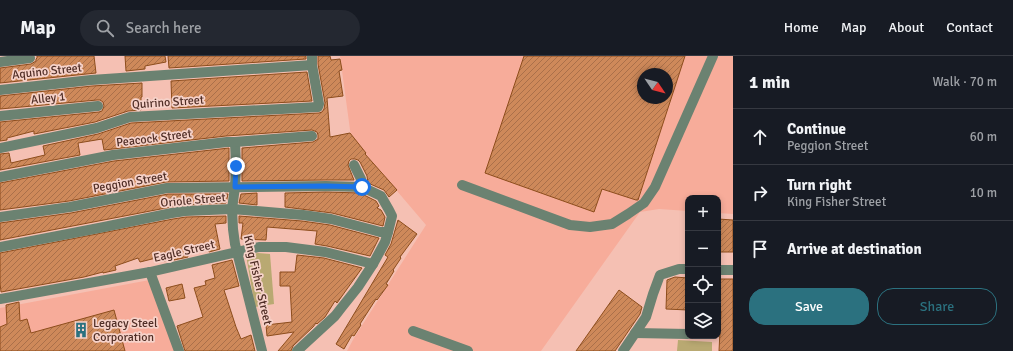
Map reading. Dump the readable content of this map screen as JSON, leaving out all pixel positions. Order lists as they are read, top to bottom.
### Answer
{
  "streets": {
    "street": [
      "Aquino Street",
      "Alley 1",
      "Quirino Street",
      "Peacock Street",
      "Peggion Street",
      "Oriole Street",
      "Eagle Street",
      "King Fisher Street"
    ]
  },
  "crossings": [
    ["Aquino Street", "Quirino Street"],
    ["Peacock Street", "King Fisher Street"],
    ["Peggion Street", "King Fisher Street"],
    ["Oriole Street", "King Fisher Street"],
    ["Eagle Street", "King Fisher Street"]
  ],
  "places": {
    "building": ["Legacy Steel Corporation"]
  },
  "north": "bottom right",
  "page": {
    "header": "Map",
    "search": "Search here",
    "nav": [
      "Home",
      "Map",
      "About",
      "Contact"
    ],
    "heading": ["1 min", "Walk · 70 m"],
    "list": [
      ["Continue", "Peggion Street", "60 m"],
      ["Turn right", "King Fisher Street", "10 m"],
      "Arrive at destination"
    ],
    "map_buttons": ["+", "−"],
    "buttons": ["Save", "Share"]
  }
}
